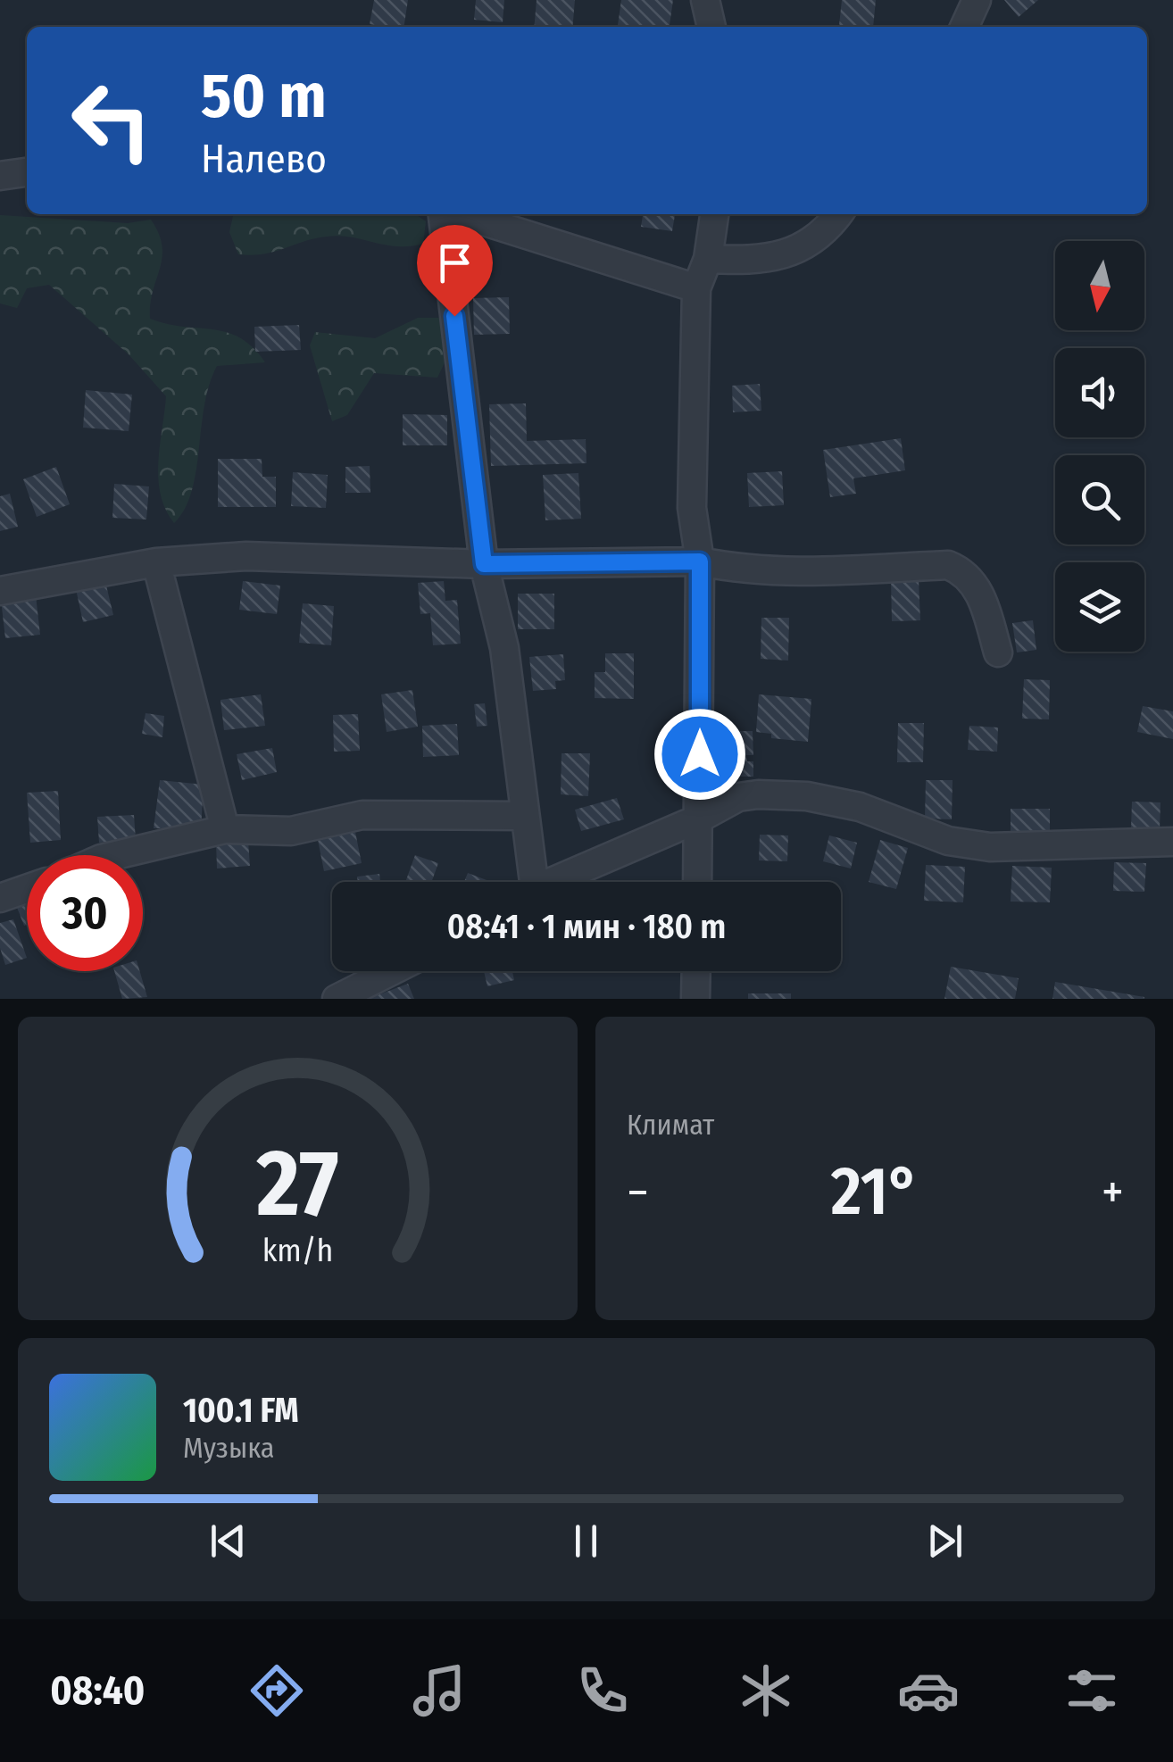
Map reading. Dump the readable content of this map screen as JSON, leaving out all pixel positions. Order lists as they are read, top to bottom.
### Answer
{
  "north": "bottom",
  "page": {
    "turn": ["50 m", "Налево"],
    "limit": "30",
    "trip": "08:41 · 1 мин · 180 m",
    "tile": "Климат",
    "heat": ["−", "21°", "+"],
    "song": ["100.1 FM", "Музыка"],
    "tabs": "08:40",
    "gauge": ["27", "km/h"]
  }
}
